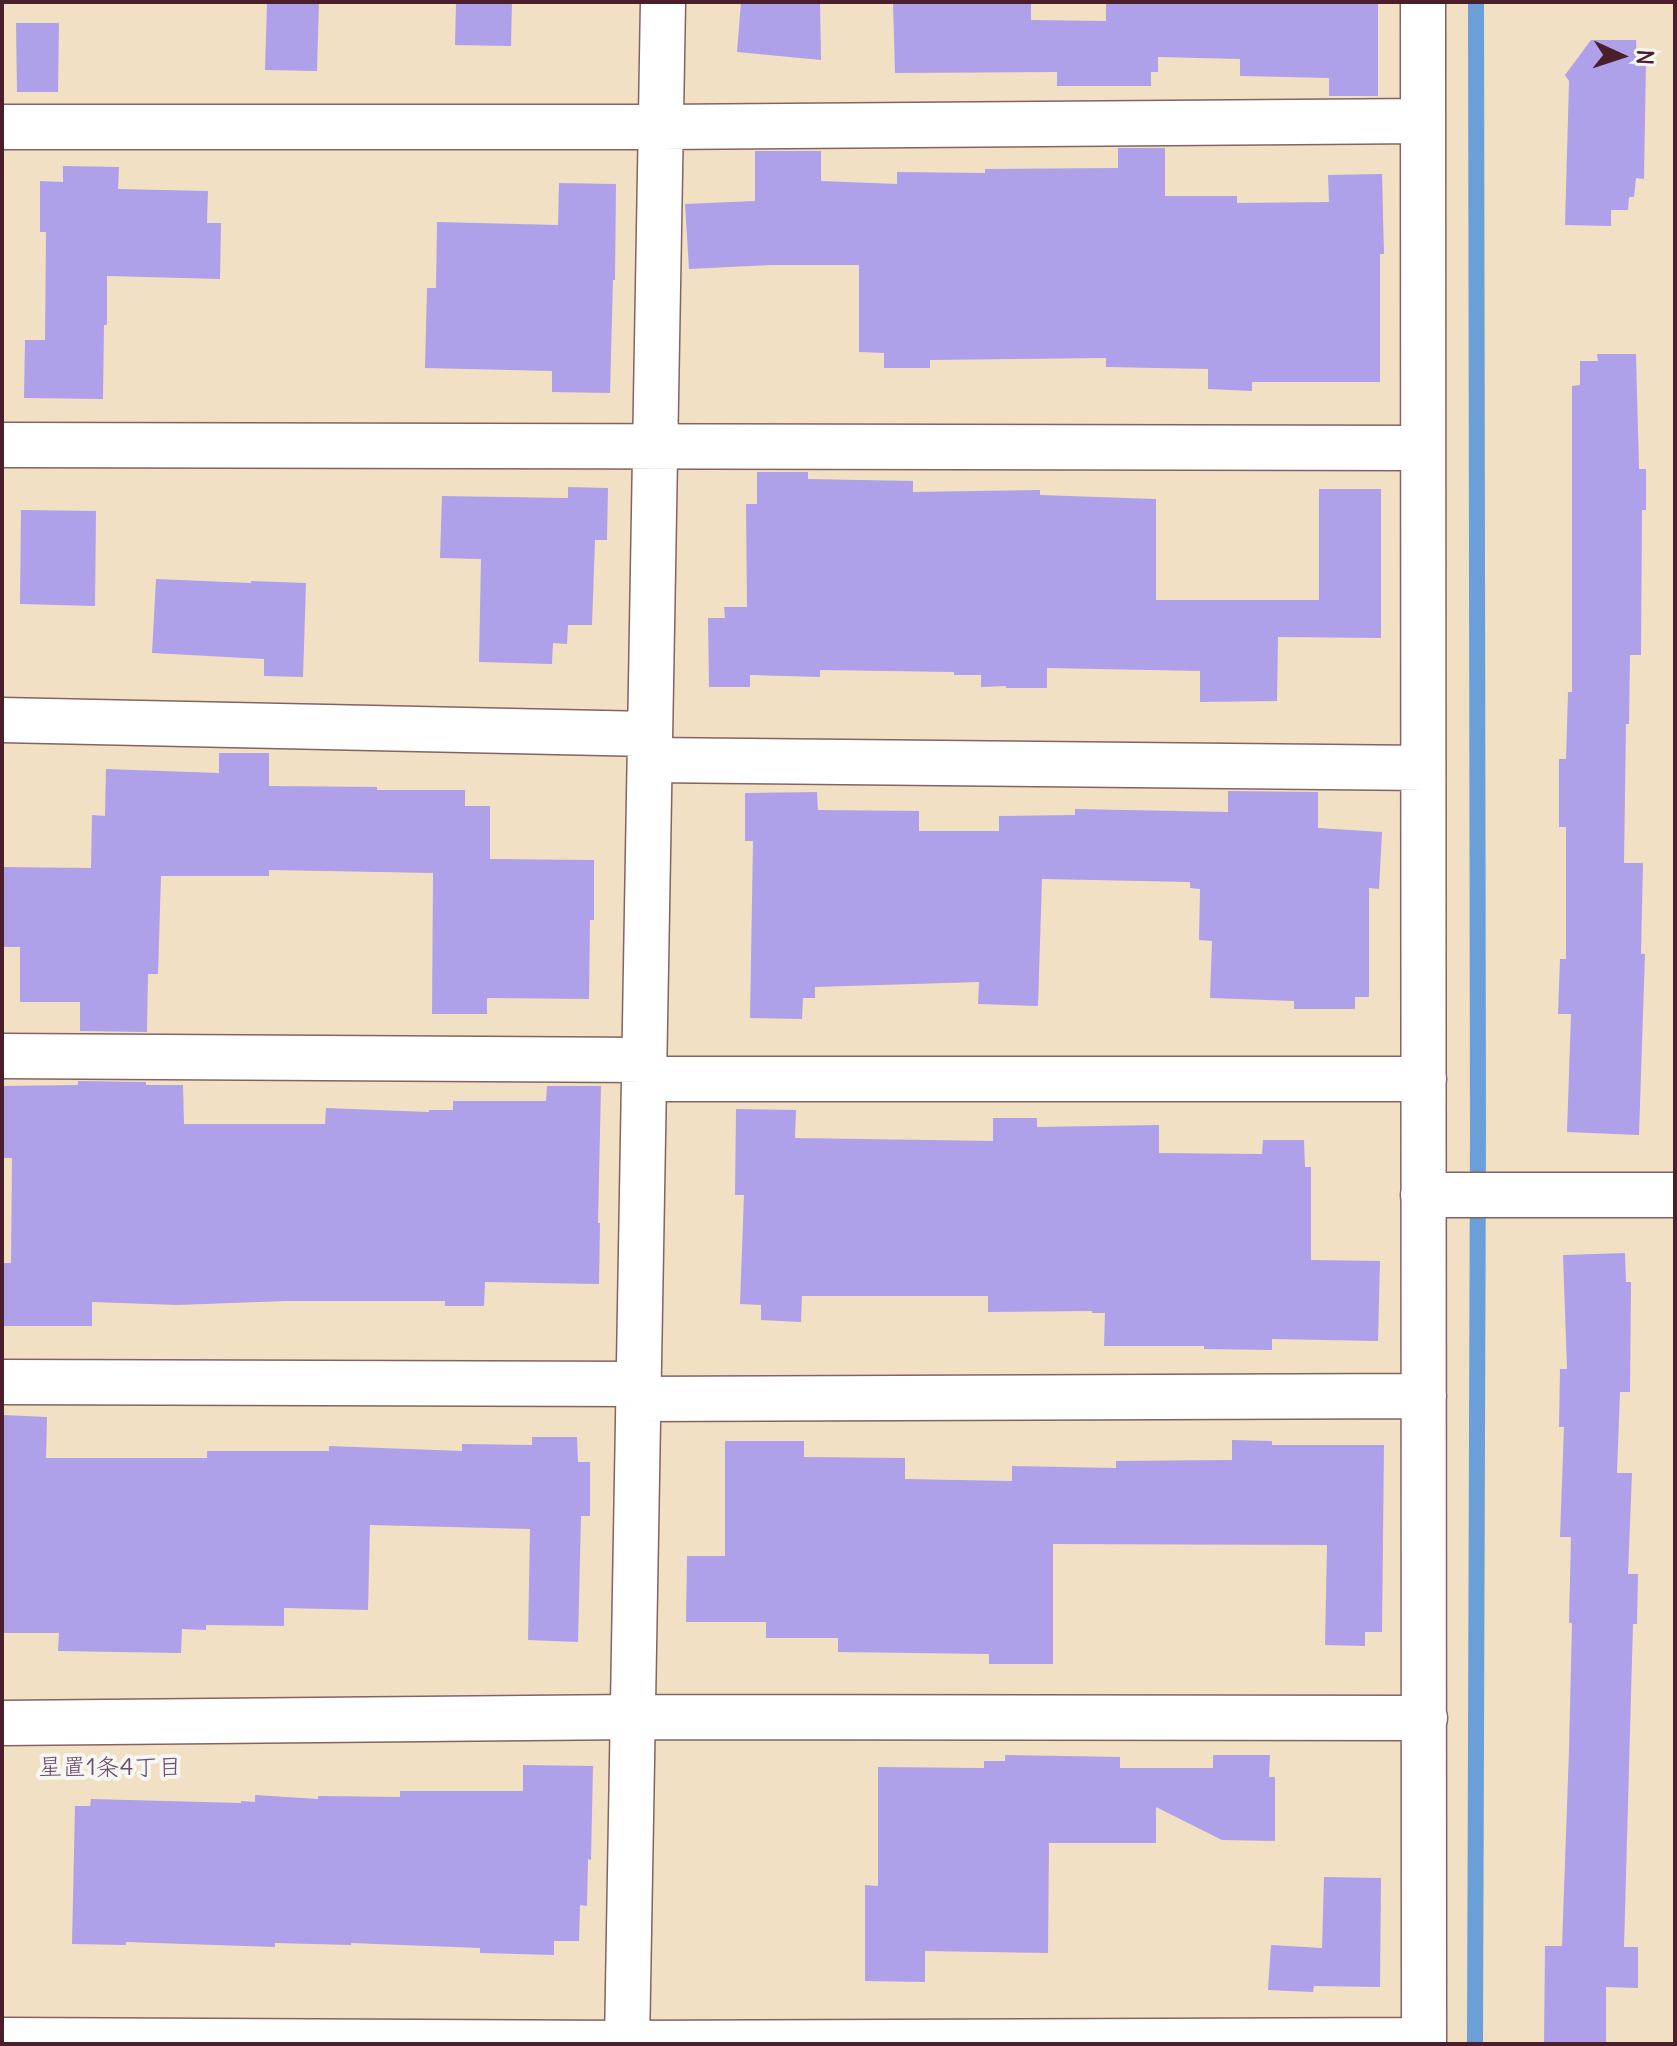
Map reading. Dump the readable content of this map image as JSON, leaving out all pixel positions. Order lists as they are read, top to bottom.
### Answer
{
  "districts": ["星置1条4丁目"],
  "north": "right"
}
